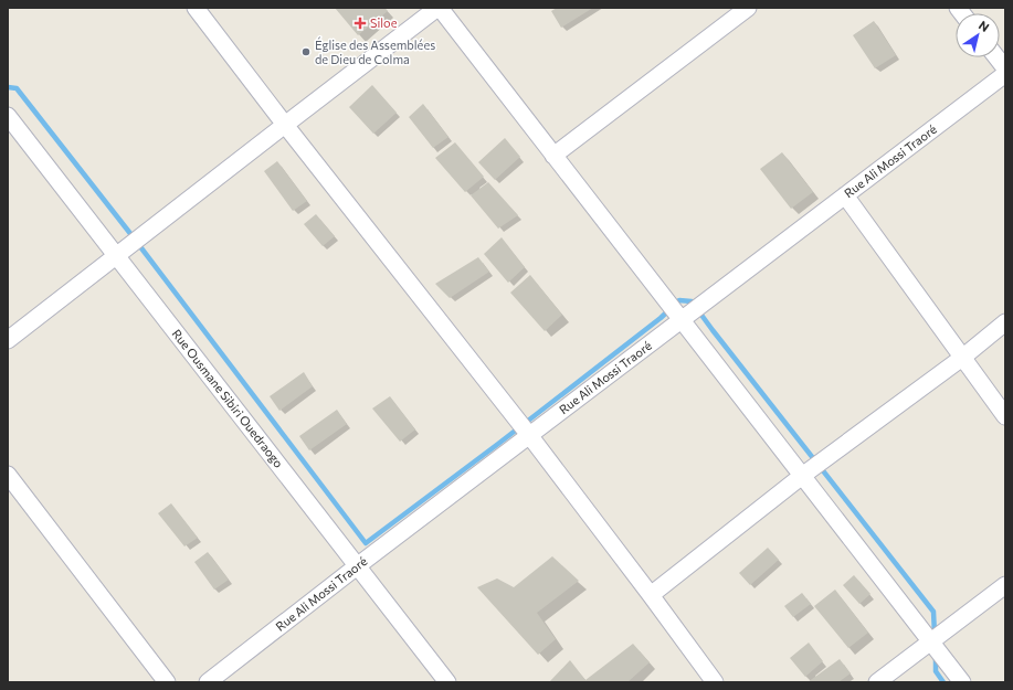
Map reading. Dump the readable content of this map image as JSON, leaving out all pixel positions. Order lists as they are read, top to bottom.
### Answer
{
  "streets": {
    "street": ["Rue Ali Mossi Traoré", "Rue Ousmane Sibiri Ouedraogo"]
  },
  "crossings": [
    ["Rue Ali Mossi Traoré", "Rue Ousmane Sibiri Ouedraogo"]
  ],
  "places": {
    "health": ["Siloe"],
    "other": ["Église des Assemblées de Dieu de Colma"]
  },
  "north": "top right"
}
